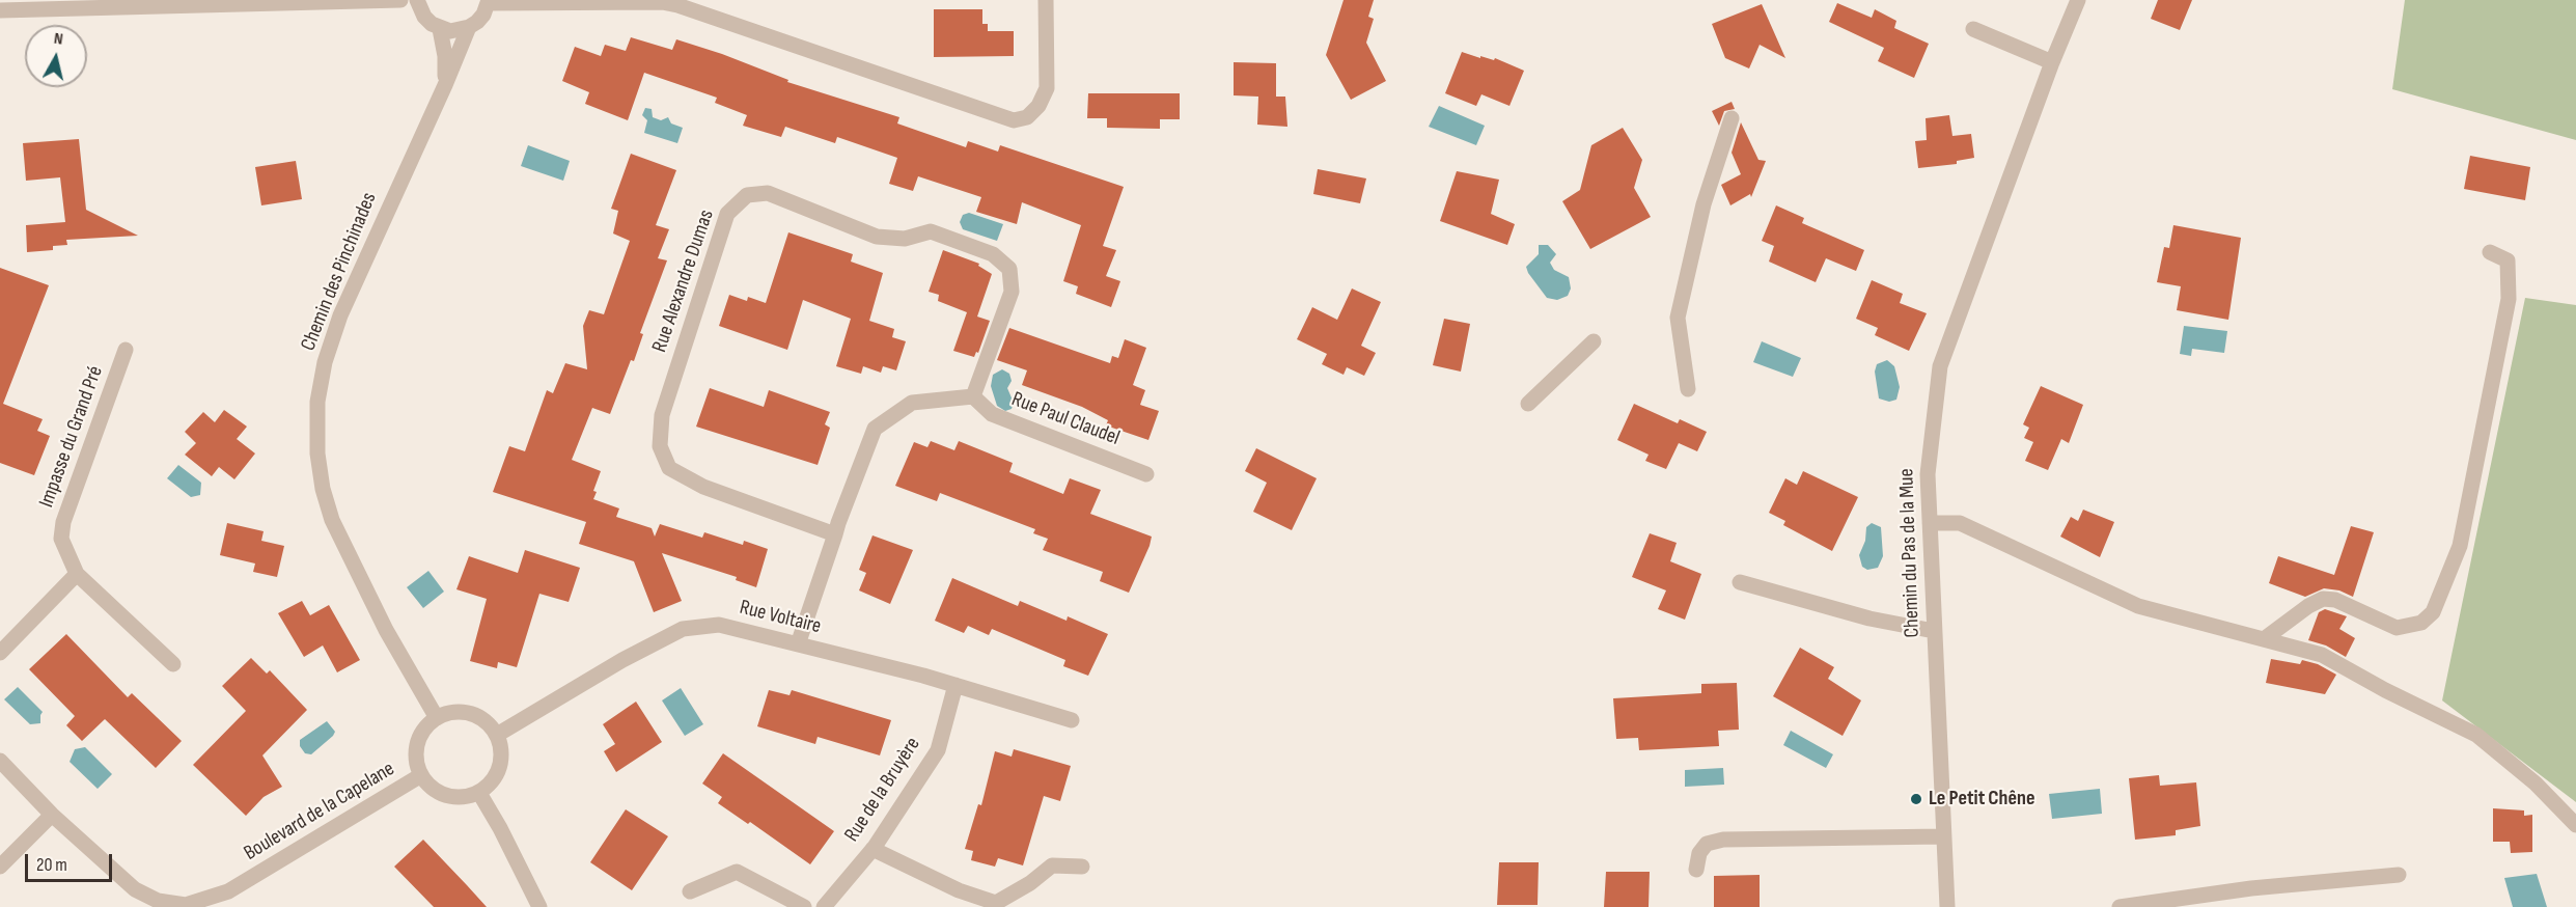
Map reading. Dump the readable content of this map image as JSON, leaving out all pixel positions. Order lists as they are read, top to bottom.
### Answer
{
  "streets": {
    "street": [
      "Chemin des Pinchinades",
      "Rue Alexandre Dumas",
      "Rue Paul Claudel",
      "Impasse du Grand Pré",
      "Chemin du Pas de la Mue",
      "Rue Voltaire",
      "Rue de la Bruyère",
      "Boulevard de la Capelane"
    ]
  },
  "crossings": [
    ["Chemin des Pinchinades", "Rue Voltaire"],
    ["Chemin des Pinchinades", "Boulevard de la Capelane"],
    ["Rue Alexandre Dumas", "Rue Paul Claudel"],
    ["Rue Voltaire", "Rue de la Bruyère"],
    ["Rue Voltaire", "Boulevard de la Capelane"]
  ],
  "places": ["Le Petit Chêne"],
  "scale_bar": "20 m",
  "north": "top"
}
